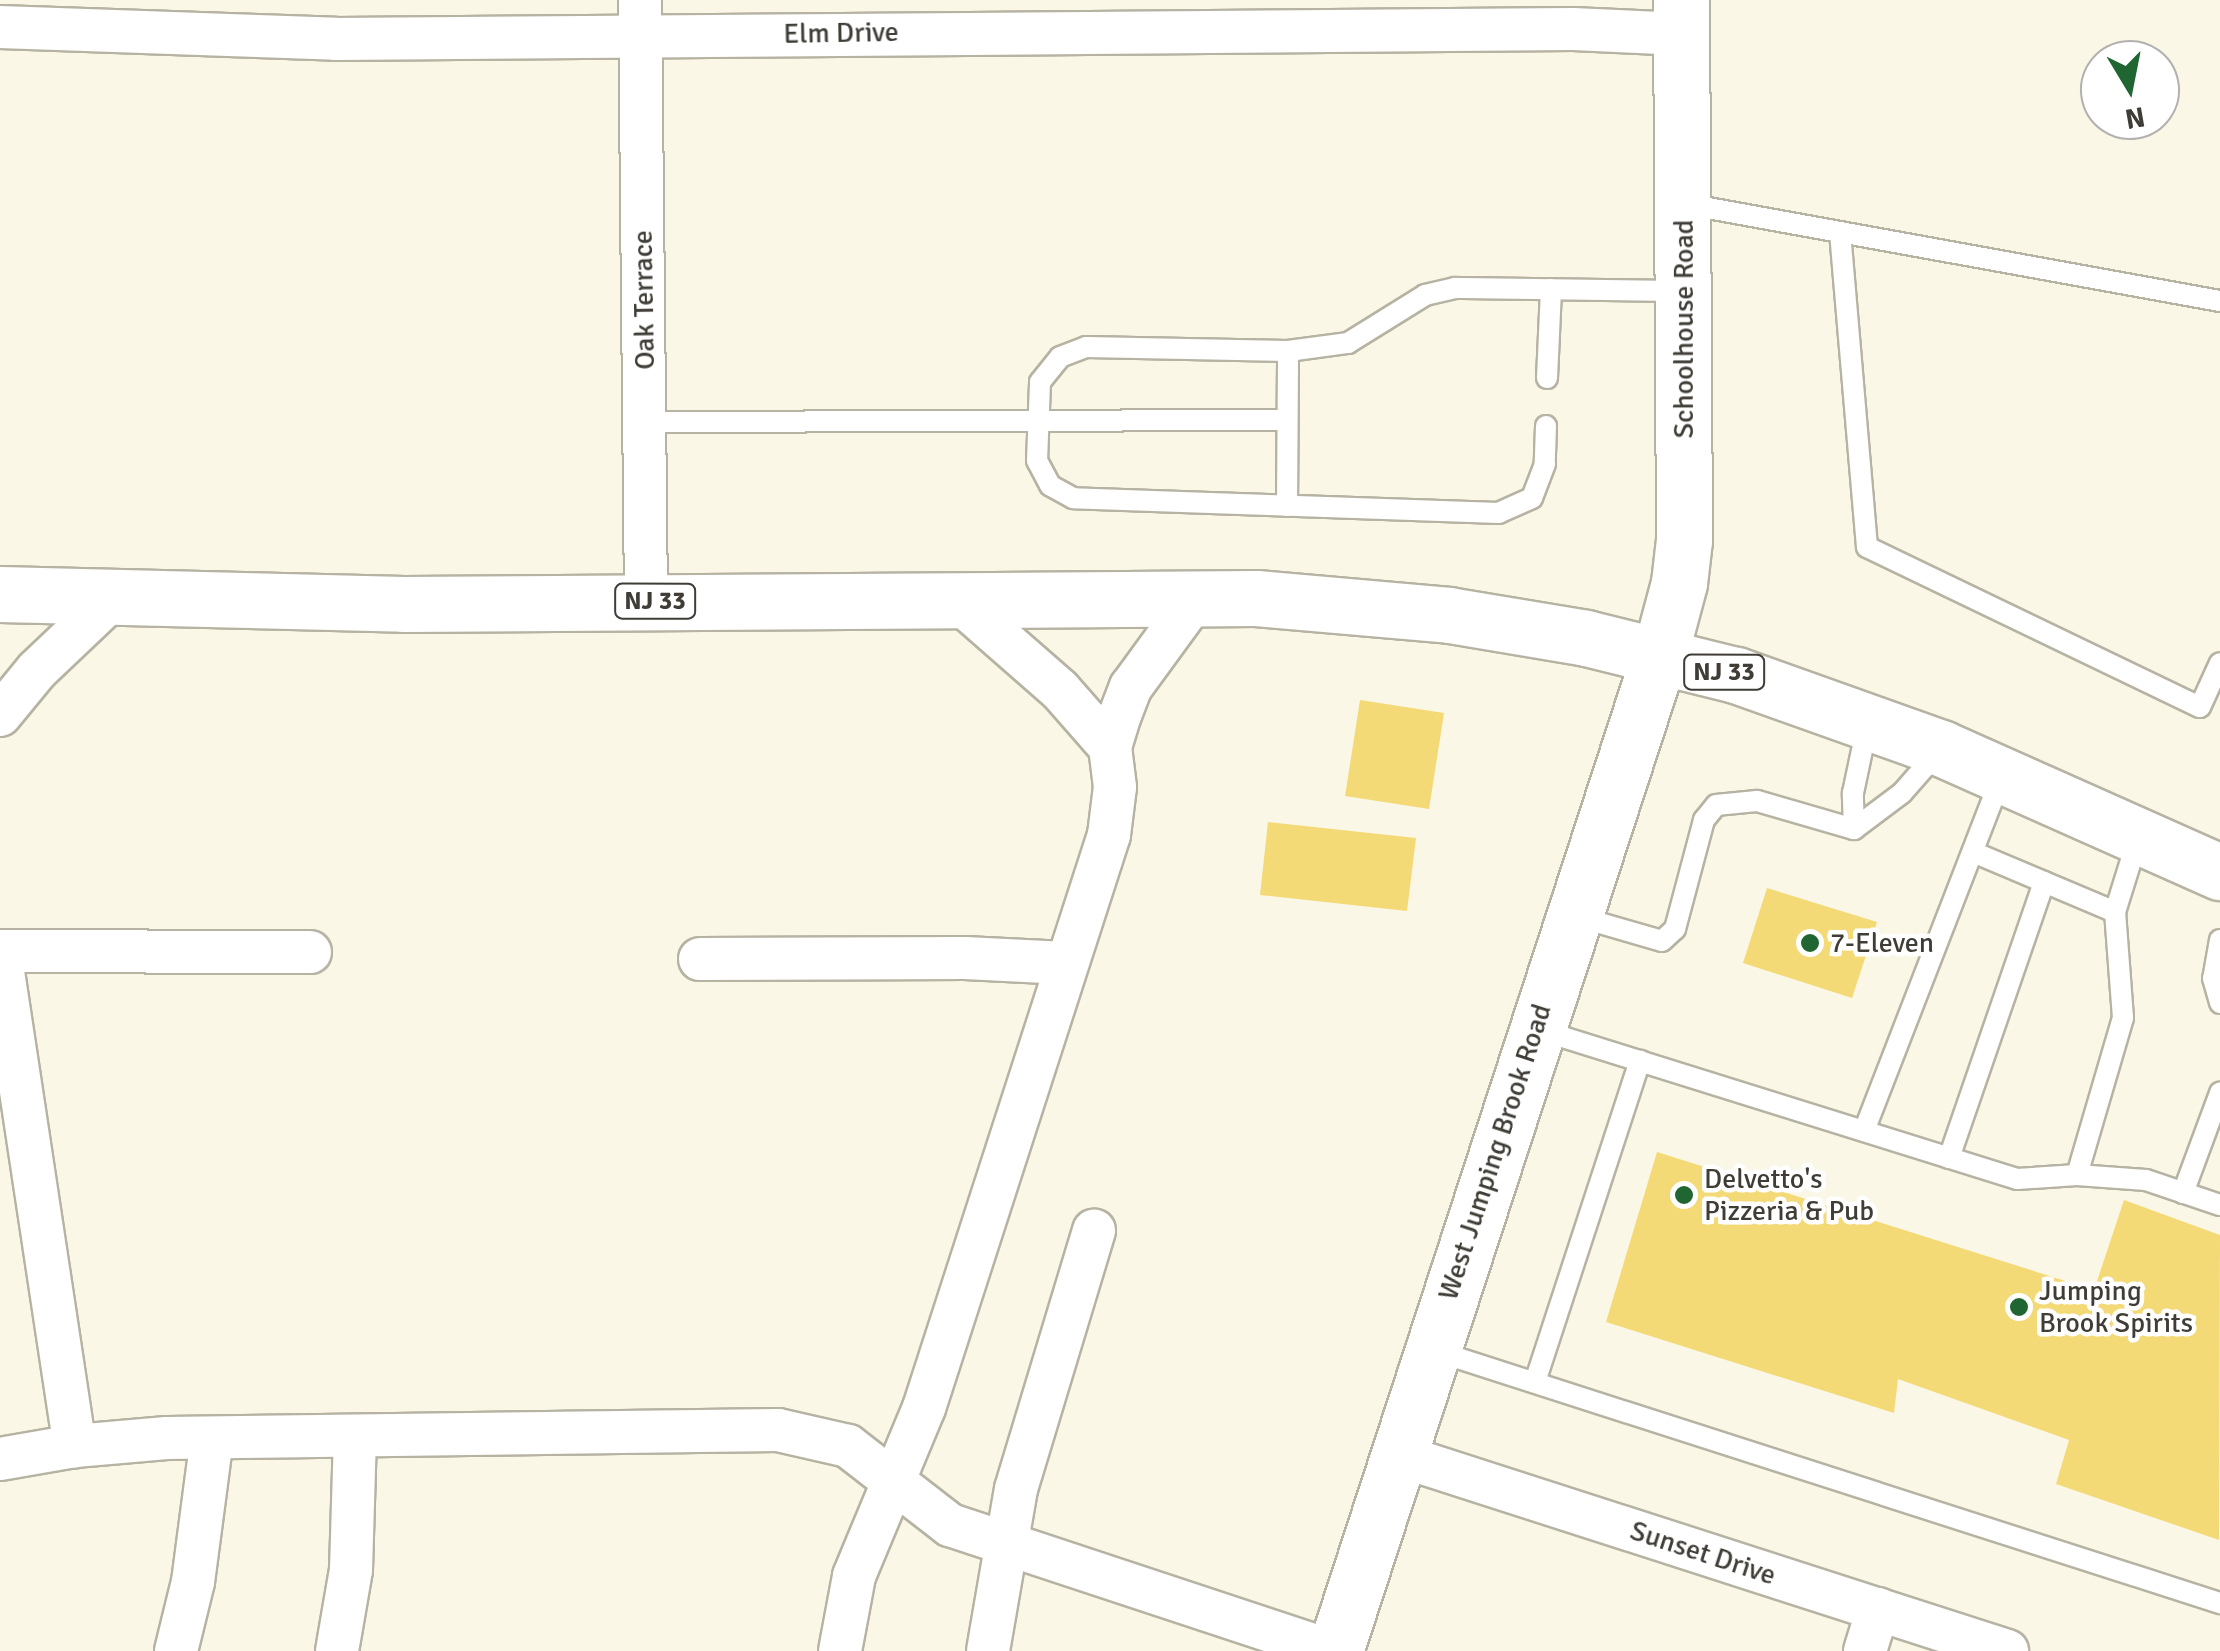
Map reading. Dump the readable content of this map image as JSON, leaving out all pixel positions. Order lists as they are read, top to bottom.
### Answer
{
  "streets": {
    "main road": ["Schoolhouse Road", "NJ 33", "West Jumping Brook Road"],
    "street": ["Elm Drive", "Oak Terrace", "Sunset Drive"]
  },
  "crossings": [
    ["Elm Drive", "Oak Terrace"],
    ["Elm Drive", "Schoolhouse Road"],
    ["Oak Terrace", "NJ 33"],
    ["Schoolhouse Road", "NJ 33"],
    ["Schoolhouse Road", "West Jumping Brook Road"],
    ["NJ 33", "West Jumping Brook Road"],
    ["West Jumping Brook Road", "Sunset Drive"]
  ],
  "places": ["7-Eleven", "Delvetto's Pizzeria & Pub", "Jumping Brook Spirits"],
  "north": "bottom"
}
